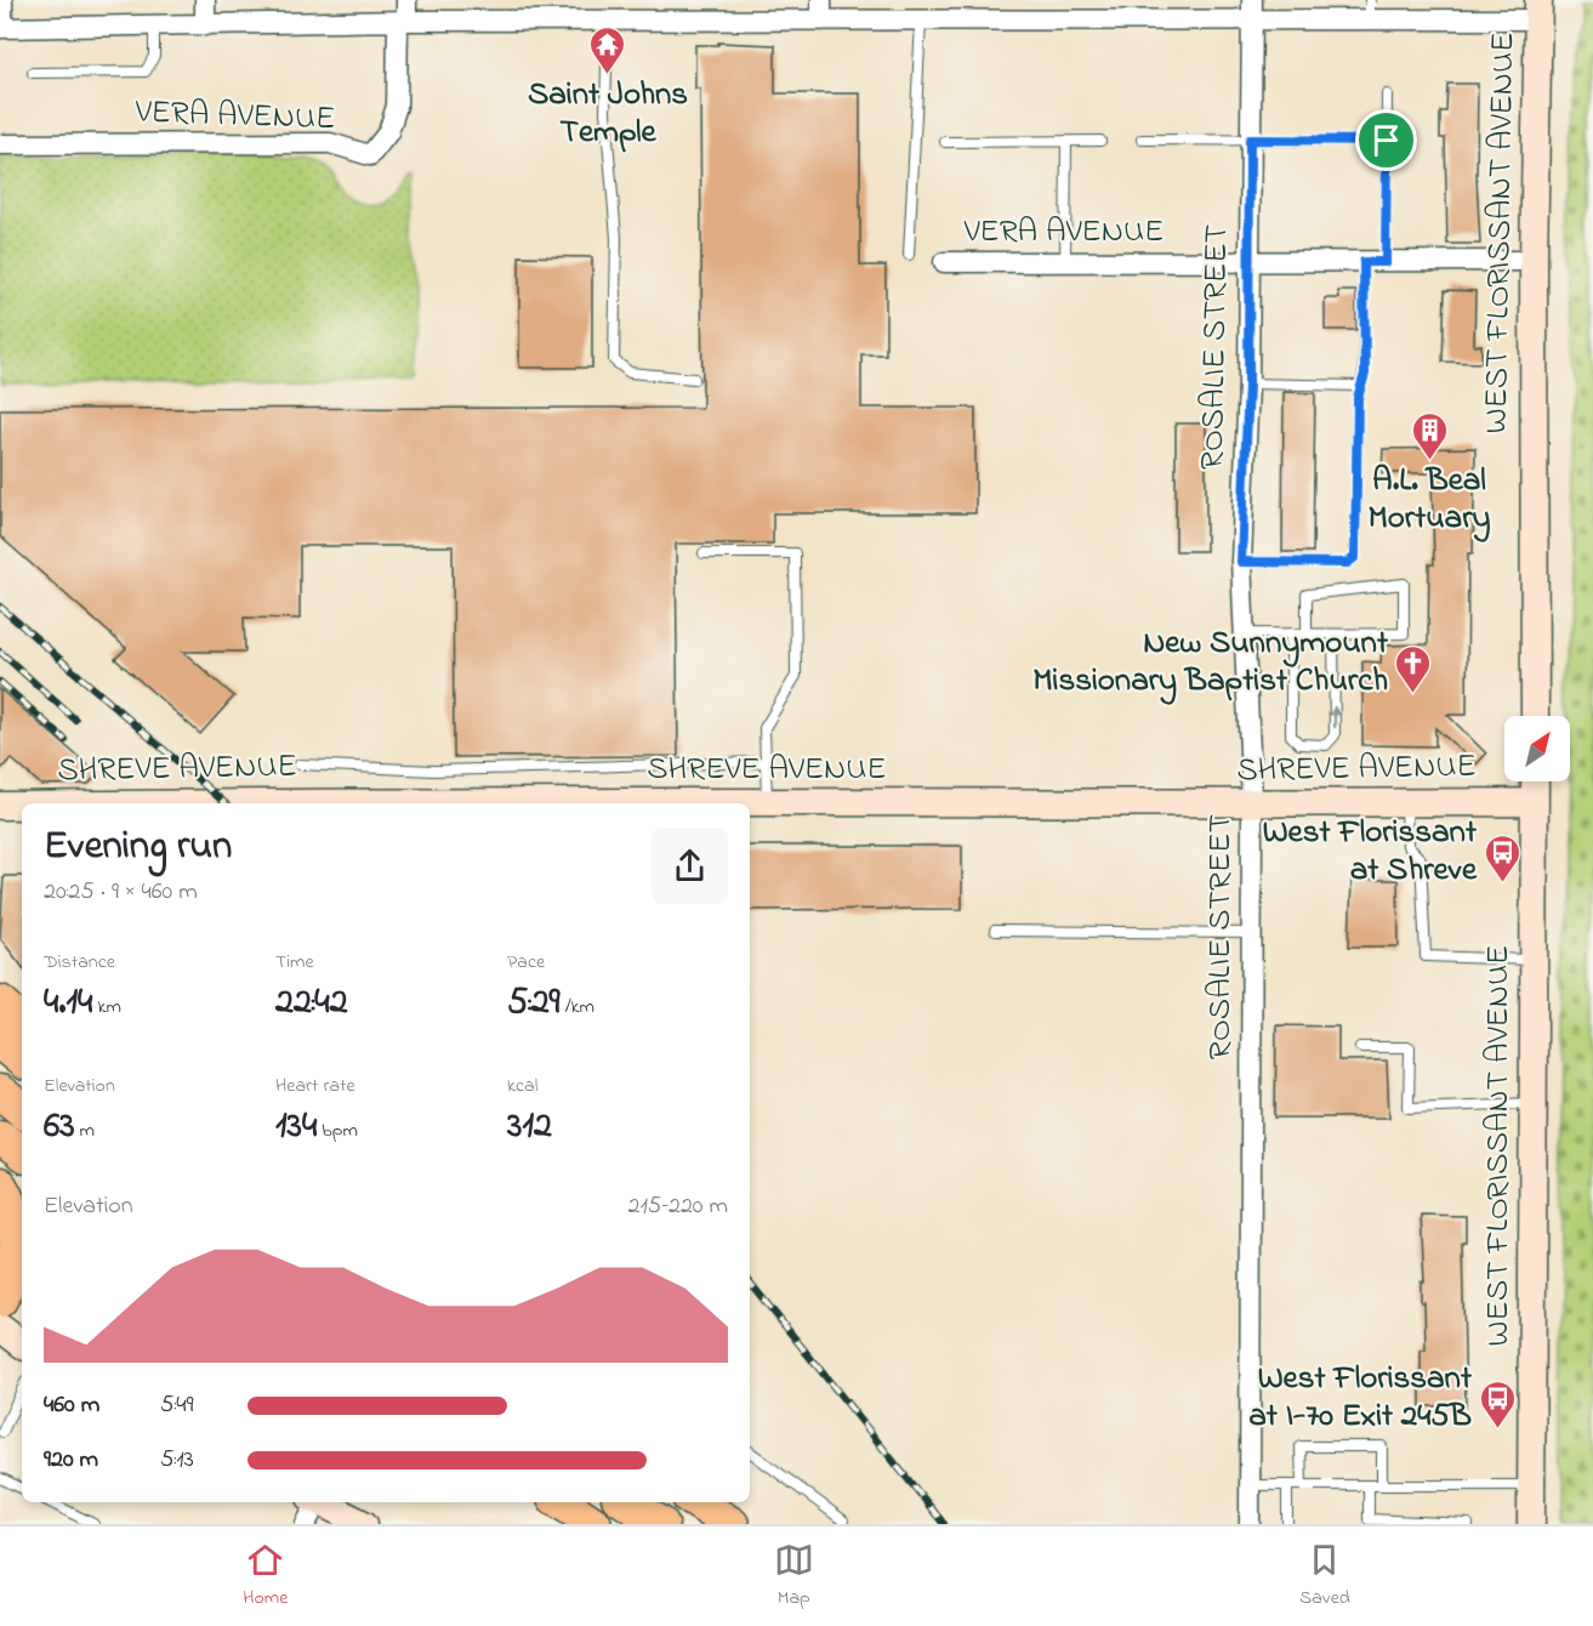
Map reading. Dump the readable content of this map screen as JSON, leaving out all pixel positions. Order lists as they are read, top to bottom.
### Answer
{
  "streets": {
    "street": [
      "VERA AVENUE",
      "WEST FLORISSANT AVENUE",
      "ROSALIE STREET",
      "SHREVE AVENUE"
    ]
  },
  "crossings": [
    ["VERA AVENUE", "WEST FLORISSANT AVENUE"],
    ["VERA AVENUE", "ROSALIE STREET"],
    ["WEST FLORISSANT AVENUE", "SHREVE AVENUE"],
    ["ROSALIE STREET", "SHREVE AVENUE"]
  ],
  "places": {
    "temple": ["Saint Johns Temple"],
    "building": ["A.L. Beal Mortuary"],
    "church": ["New Sunnymount Missionary Baptist Church"],
    "bus stop": ["West Florissant at Shreve", "West Florissant at I-70 Exit 245B"]
  },
  "north": "top right",
  "page": {
    "heading": ["Evening run", "20:25 · 9 × 460 m"],
    "stats": [
      ["Distance", "4.14 km"],
      ["Time", "22:42"],
      ["Pace", "5:29 /km"],
      ["Elevation", "63 m"],
      ["Heart rate", "134 bpm"],
      ["kcal", "312"]
    ],
    "chart": ["Elevation", "215–220 m"],
    "list": [
      {
        "name": "460 m",
        "note": "5:49"
      },
      {
        "name": "920 m",
        "note": "5:13"
      }
    ],
    "tabs": ["Home", "Map", "Saved"]
  }
}
